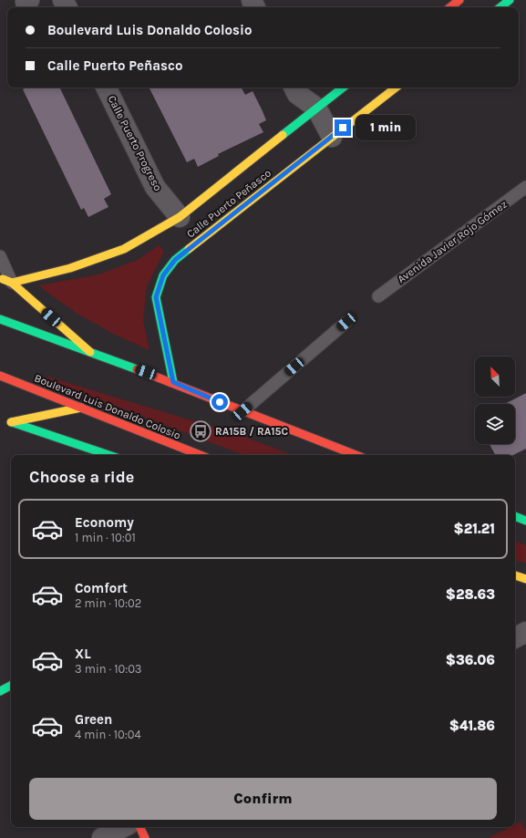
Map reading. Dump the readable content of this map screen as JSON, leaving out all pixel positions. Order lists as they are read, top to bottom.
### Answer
{
  "streets": {
    "street": ["Calle Puerto Progreso", "Calle Puerto Peñasco", "Boulevard Luis Donaldo Colosio"],
    "lane": ["Avenida Javier Rojo Gómez"]
  },
  "crossings": [
    ["Calle Puerto Progreso", "Calle Puerto Peñasco"]
  ],
  "places": {
    "bus stop": ["RA15B / RA15C"]
  },
  "north": "top left",
  "page": {
    "banner": ["Boulevard Luis Donaldo Colosio", "Calle Puerto Peñasco"],
    "bubble": "1 min",
    "heading": "Choose a ride",
    "list": [
      {
        "name": "Economy",
        "note": "1 min · 10:01",
        "value": "$21.21"
      },
      {
        "name": "Comfort",
        "note": "2 min · 10:02",
        "value": "$28.63"
      },
      {
        "name": "XL",
        "note": "3 min · 10:03",
        "value": "$36.06"
      },
      {
        "name": "Green",
        "note": "4 min · 10:04",
        "value": "$41.86"
      }
    ],
    "buttons": "Confirm"
  }
}
